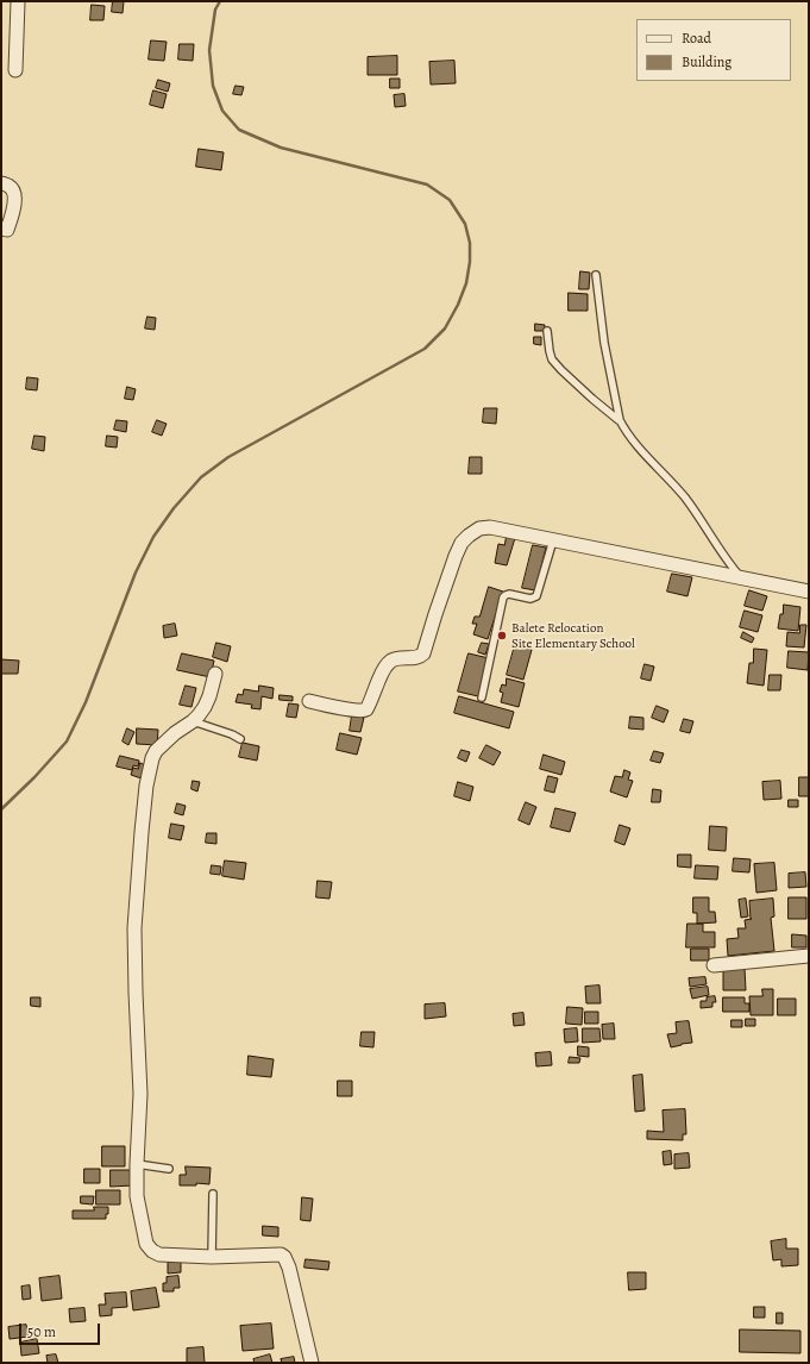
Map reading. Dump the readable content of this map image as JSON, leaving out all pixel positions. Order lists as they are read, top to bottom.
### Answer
{
  "places": ["Balete Relocation Site Elementary School"],
  "legend": ["Road", "Building"],
  "scale_bar": "50 m"
}
